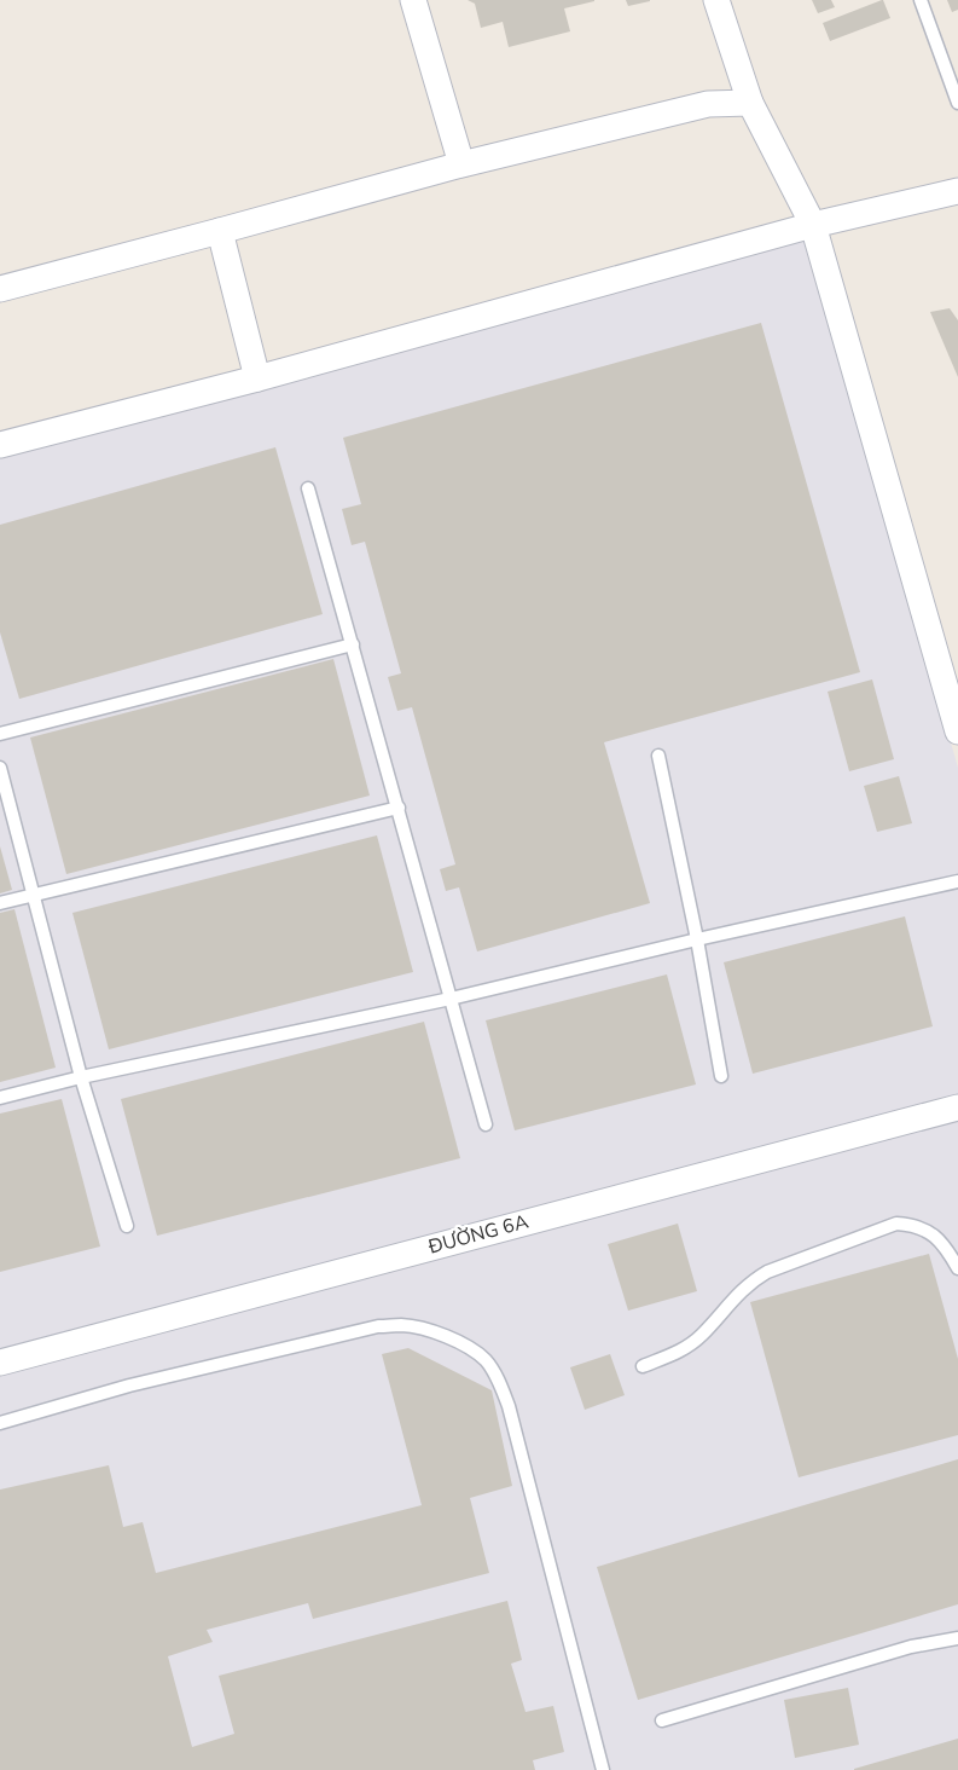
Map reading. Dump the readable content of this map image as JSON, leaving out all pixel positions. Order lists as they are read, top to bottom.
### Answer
{
  "streets": {
    "street": ["ĐƯỜNG 6A"]
  }
}
